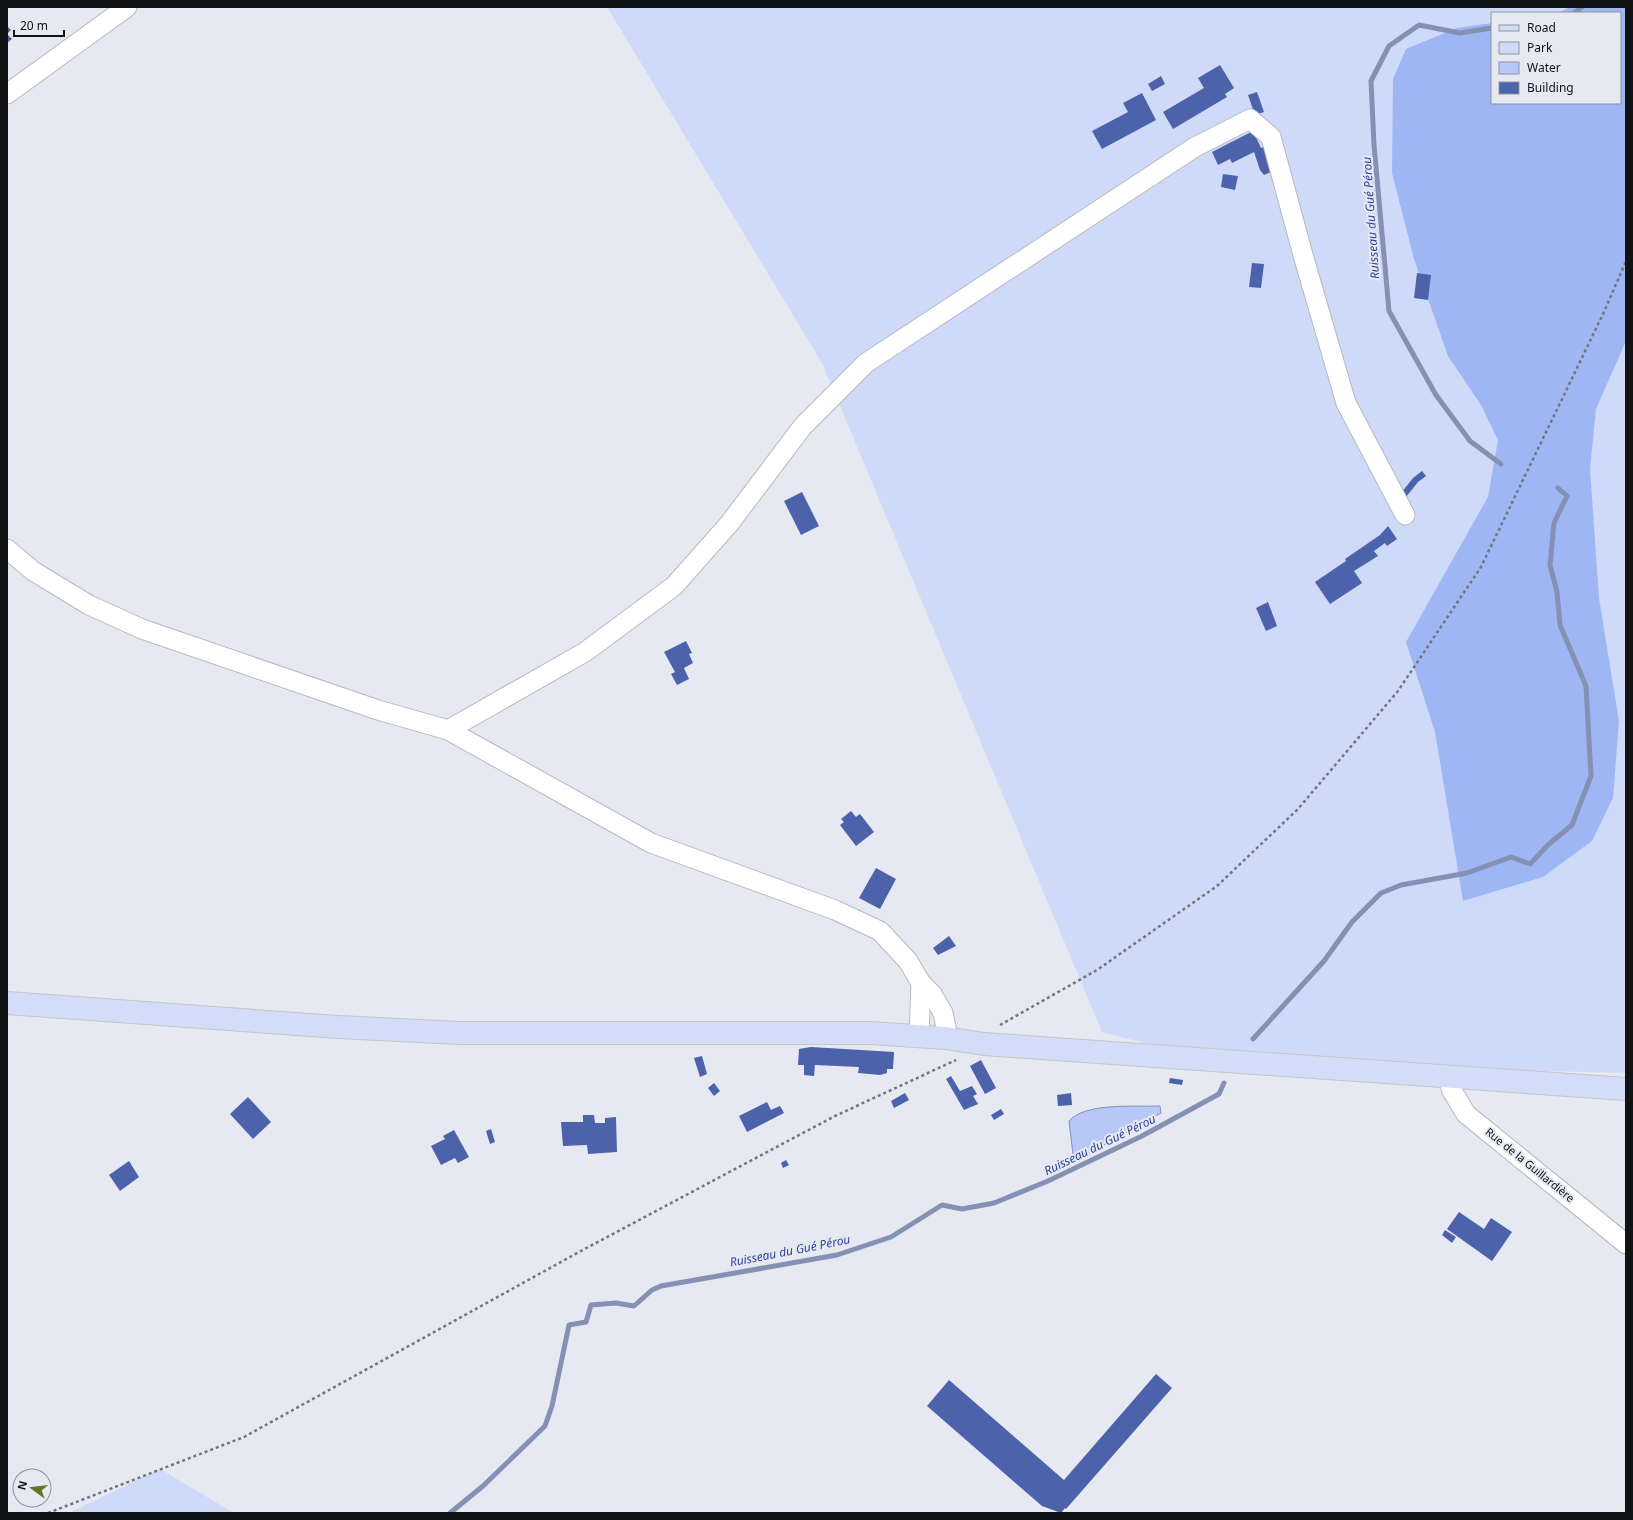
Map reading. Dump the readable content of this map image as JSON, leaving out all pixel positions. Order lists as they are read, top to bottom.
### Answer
{
  "streets": {
    "street": ["Rue de la Guillardière"]
  },
  "water": ["Ruisseau du Gué Pérou"],
  "legend": [
    "Road",
    "Park",
    "Water",
    "Building"
  ],
  "scale_bar": "20 m",
  "north": "left"
}
